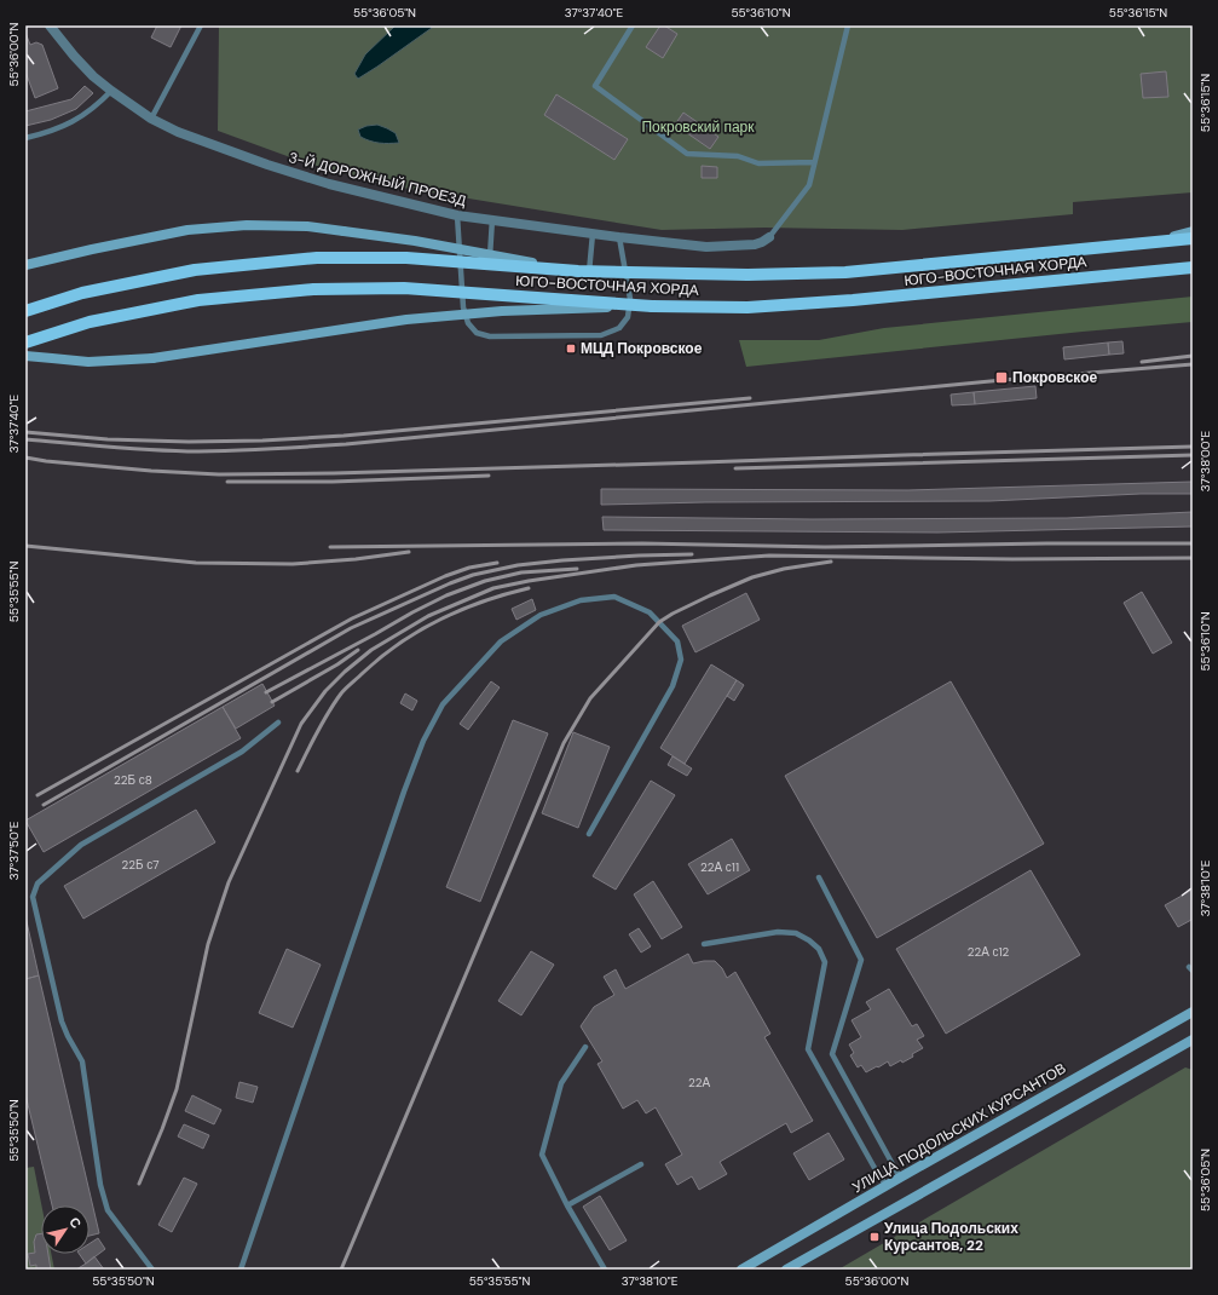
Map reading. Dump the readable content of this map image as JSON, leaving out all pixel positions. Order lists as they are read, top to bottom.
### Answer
{
  "streets": {
    "main road": ["ЮГО-ВОСТОЧНАЯ ХОРДА", "УЛИЦА ПОДОЛЬСКИХ КУРСАНТОВ"],
    "street": ["3-Й ДОРОЖНЫЙ ПРОЕЗД"]
  },
  "parks": ["Покровский парк"],
  "places": {
    "transit": ["МЦД Покровское", "Покровское", "Улица Подольских Курсантов, 22"]
  },
  "house_numbers": [
    "22Б с8",
    "22Б с7",
    "22А с11",
    "22А с12",
    "22А"
  ],
  "north": "top right",
  "coordinates": [
    "55°36'05\"N",
    "37°37'40\"E",
    "55°36'10\"N",
    "55°36'15\"N",
    "55°36'00\"N",
    "37°38'00\"E",
    "55°35'55\"N",
    "37°37'50\"E",
    "37°38'10\"E",
    "55°35'50\"N"
  ]
}
